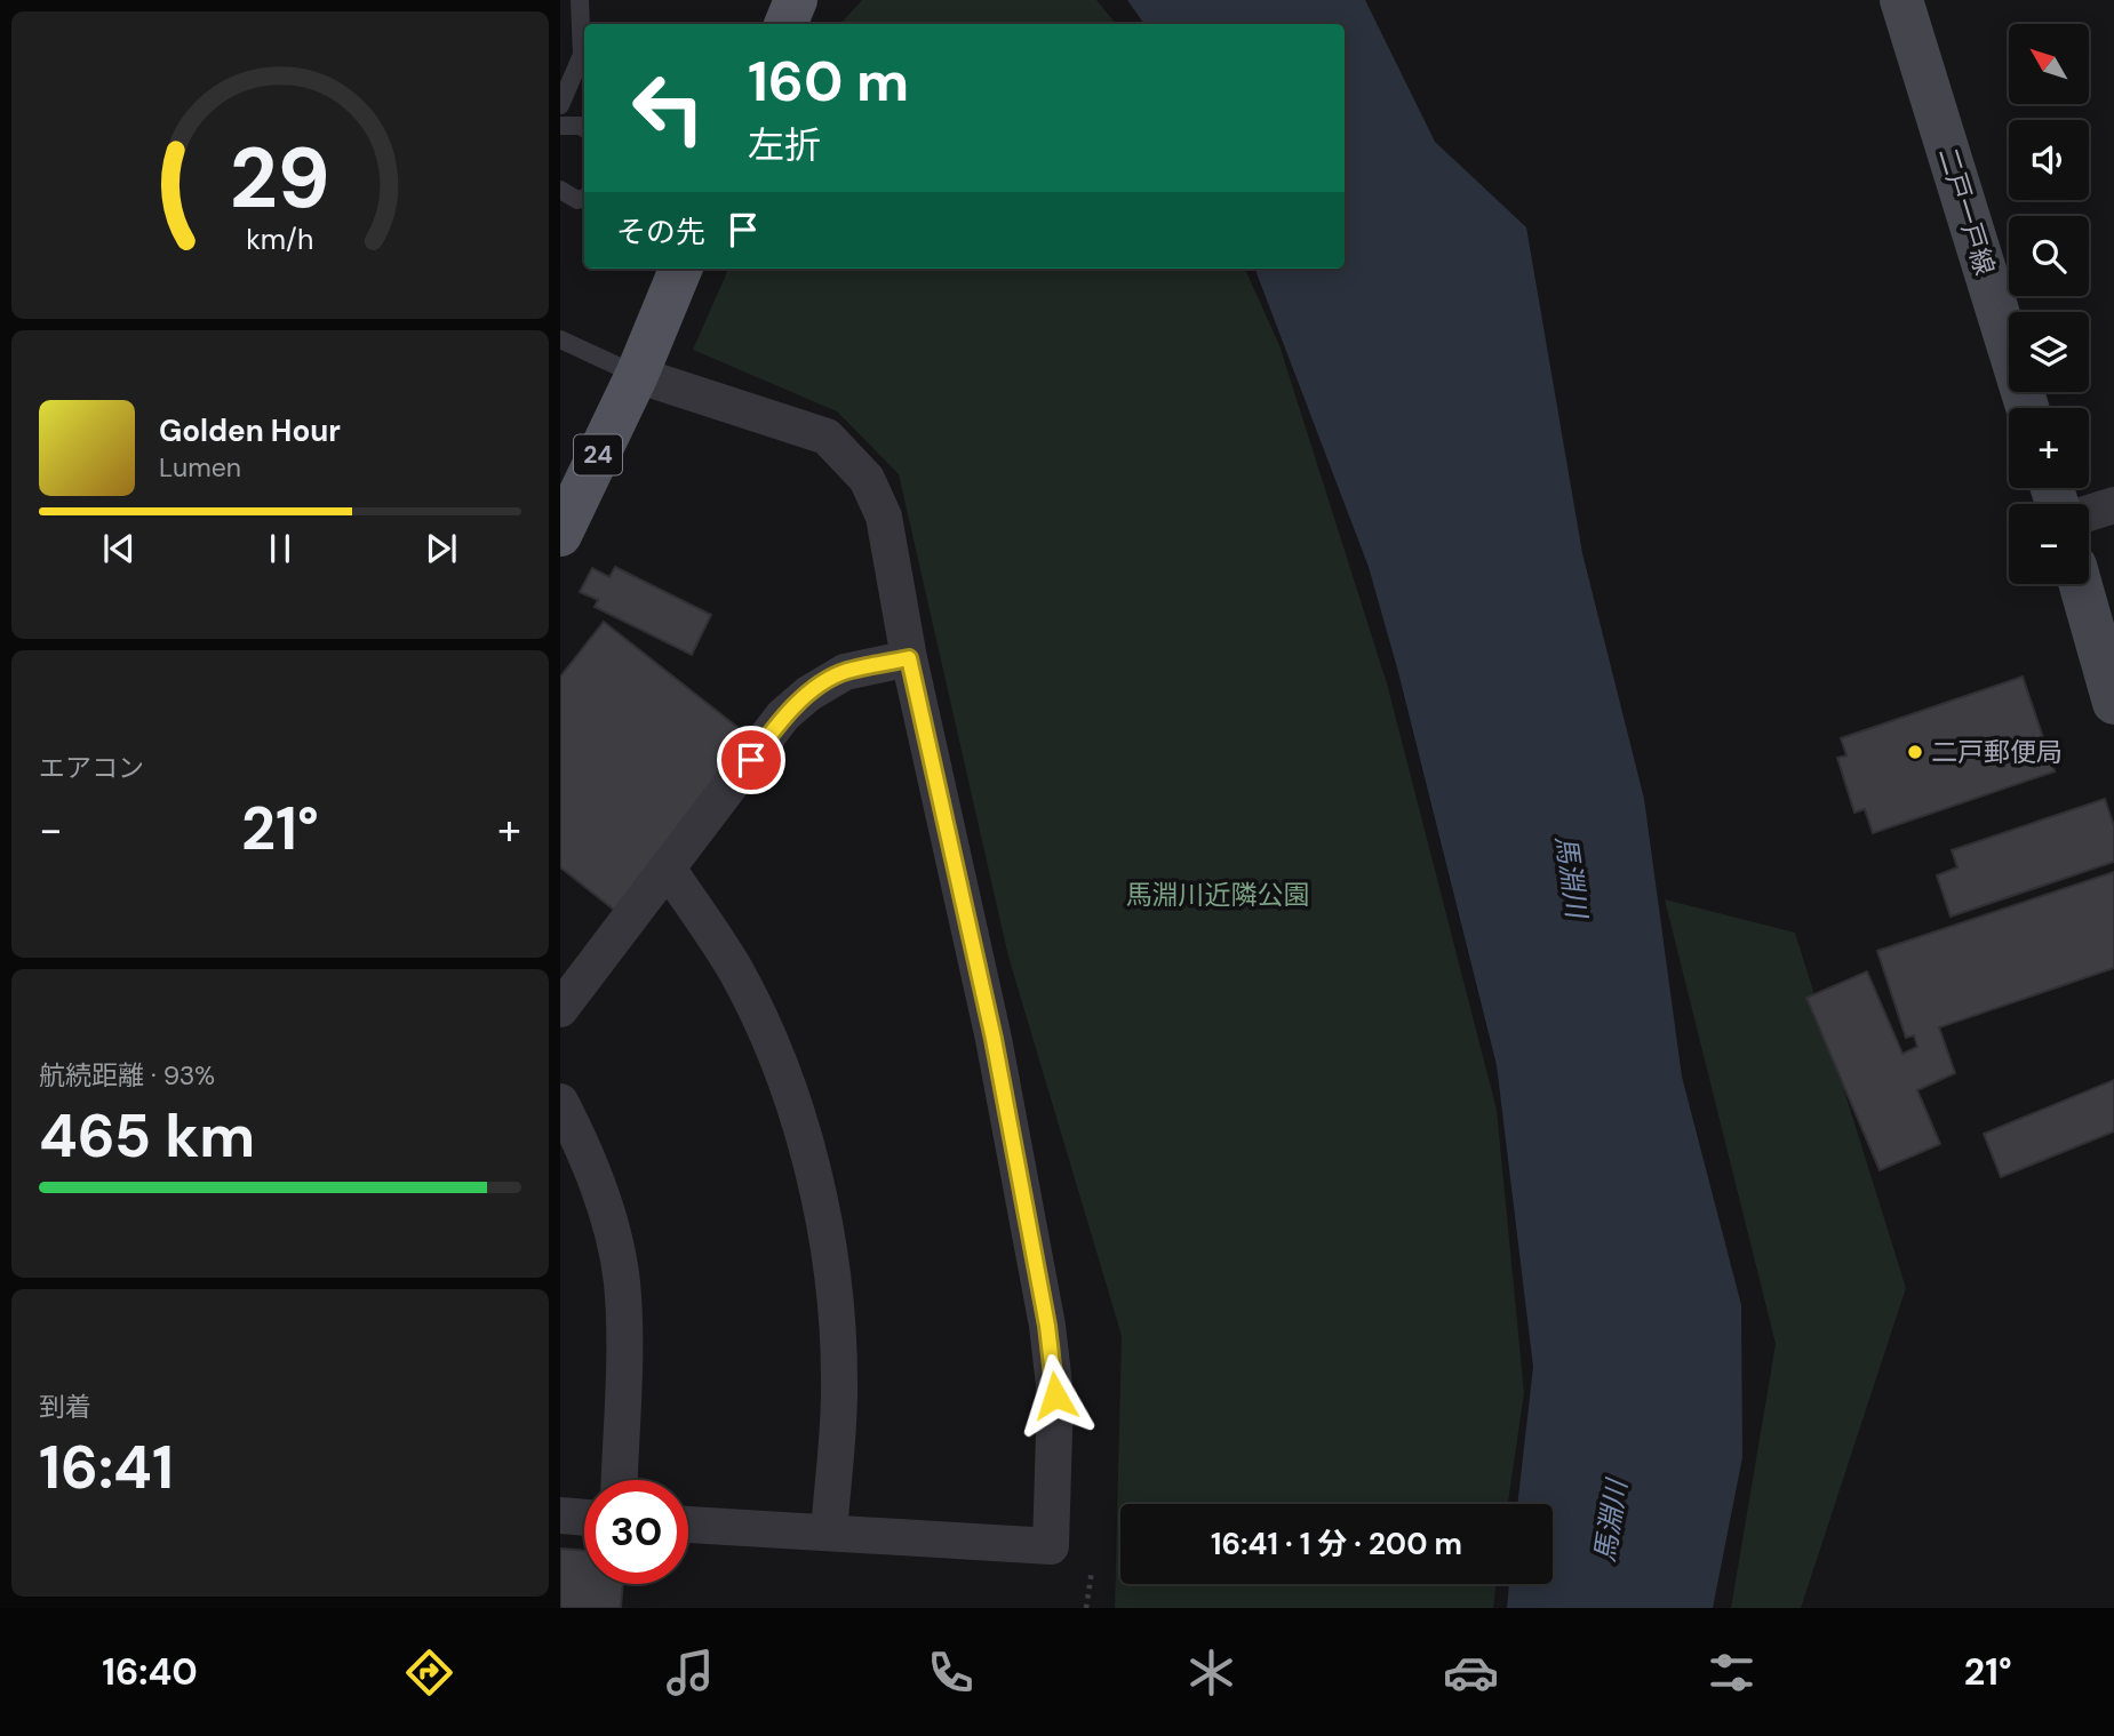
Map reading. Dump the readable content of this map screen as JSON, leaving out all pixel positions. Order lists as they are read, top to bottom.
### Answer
{
  "streets": {
    "main road": ["二戸一戸線", "24"]
  },
  "water": ["馬淵川"],
  "parks": ["馬淵川近隣公園"],
  "places": ["二戸郵便局"],
  "north": "top left",
  "page": {
    "map_buttons": ["+", "−"],
    "turn": ["160 m", "左折"],
    "then": "その先",
    "song": ["Golden Hour", "Lumen"],
    "tile": [
      "エアコン",
      ["航続距離 · 93%", "465 km"],
      ["到着", "16:41"]
    ],
    "heat": ["−", "21°", "+"],
    "limit": "30",
    "trip": "16:41 · 1 分 · 200 m",
    "tabs": ["16:40", "21°"],
    "gauge": ["29", "km/h"]
  }
}
